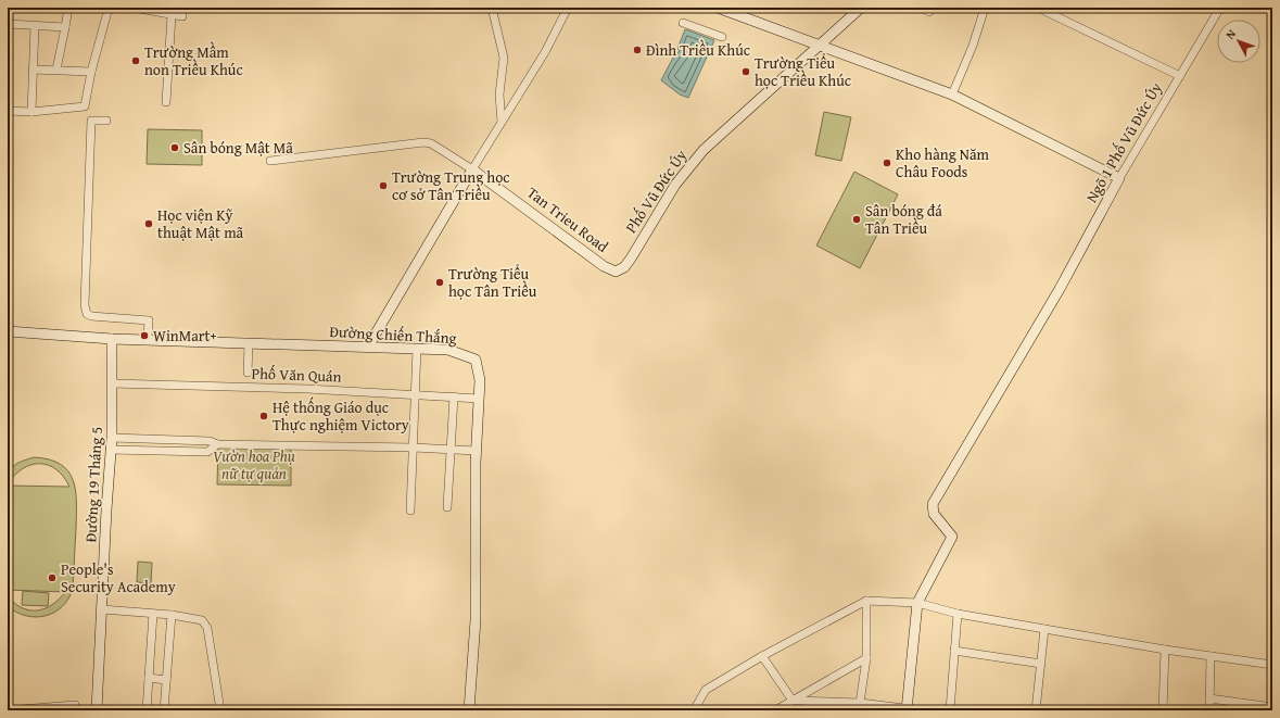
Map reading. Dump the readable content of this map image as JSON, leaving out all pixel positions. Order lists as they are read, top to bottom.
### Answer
{
  "streets": {
    "street": [
      "Ngõ 1 Phố Vũ Đức Úy",
      "Phố Vũ Đức Úy",
      "Tan Trieu Road",
      "Đường Chiến Thắng",
      "Phố Văn Quán",
      "Đường 19 Tháng 5"
    ]
  },
  "crossings": [
    ["Phố Vũ Đức Úy", "Tan Trieu Road"],
    ["Đường Chiến Thắng", "Phố Văn Quán"],
    ["Đường Chiến Thắng", "Đường 19 Tháng 5"],
    ["Phố Văn Quán", "Đường 19 Tháng 5"]
  ],
  "parks": ["Vườn hoa Phụ nữ tự quản"],
  "places": [
    "Đình Triều Khúc",
    "Trường Mầm non Triều Khúc",
    "Trường Tiểu học Triều Khúc",
    "Sân bóng Mật Mã",
    "Kho hàng Năm Châu Foods",
    "Trường Trung học cơ sở Tân Triều",
    "Sân bóng đá Tân Triều",
    "Học viện Kỹ thuật Mật mã",
    "Trường Tiểu học Tân Triều",
    "WinMart+",
    "Hệ thống Giáo dục Thực nghiệm Victory",
    "People's Security Academy"
  ],
  "north": "top left"
}
